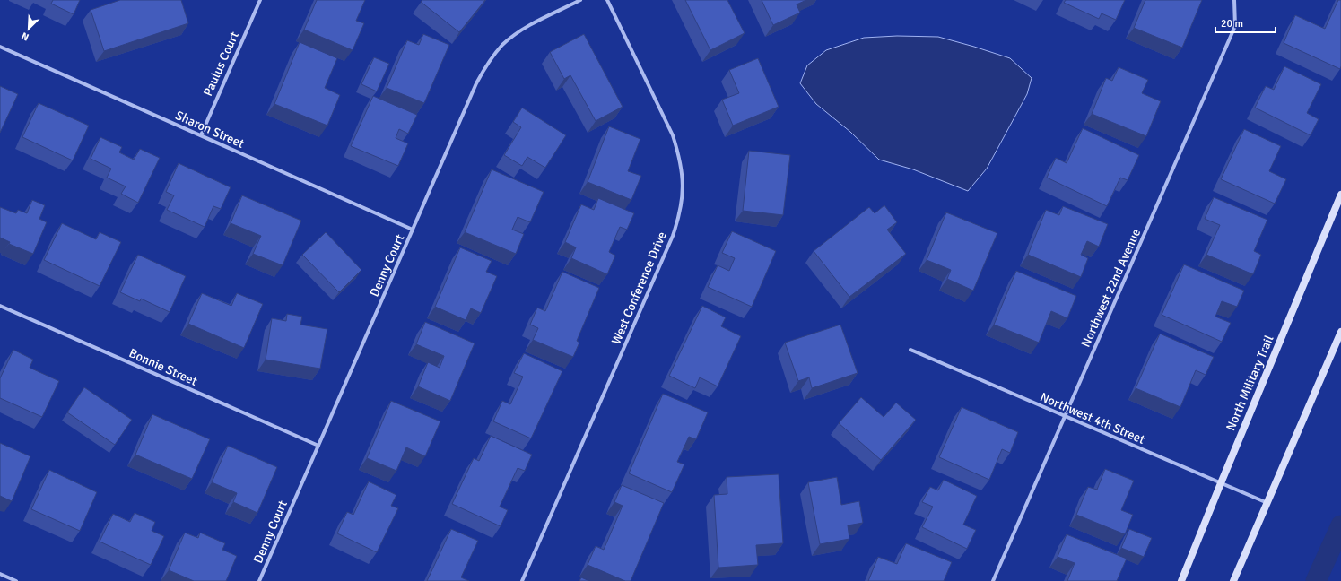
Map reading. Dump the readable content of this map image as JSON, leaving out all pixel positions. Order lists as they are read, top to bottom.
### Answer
{
  "streets": {
    "main road": ["North Military Trail"],
    "street": [
      "Paulus Court",
      "Sharon Street",
      "Denny Court",
      "West Conference Drive",
      "Northwest 22nd Avenue",
      "Bonnie Street",
      "Northwest 4th Street"
    ]
  },
  "crossings": [
    ["Paulus Court", "Sharon Street"],
    ["Sharon Street", "Denny Court"],
    ["Denny Court", "Bonnie Street"],
    ["Northwest 22nd Avenue", "Northwest 4th Street"],
    ["North Military Trail", "Northwest 4th Street"]
  ],
  "scale_bar": "20 m",
  "north": "bottom left"
}
